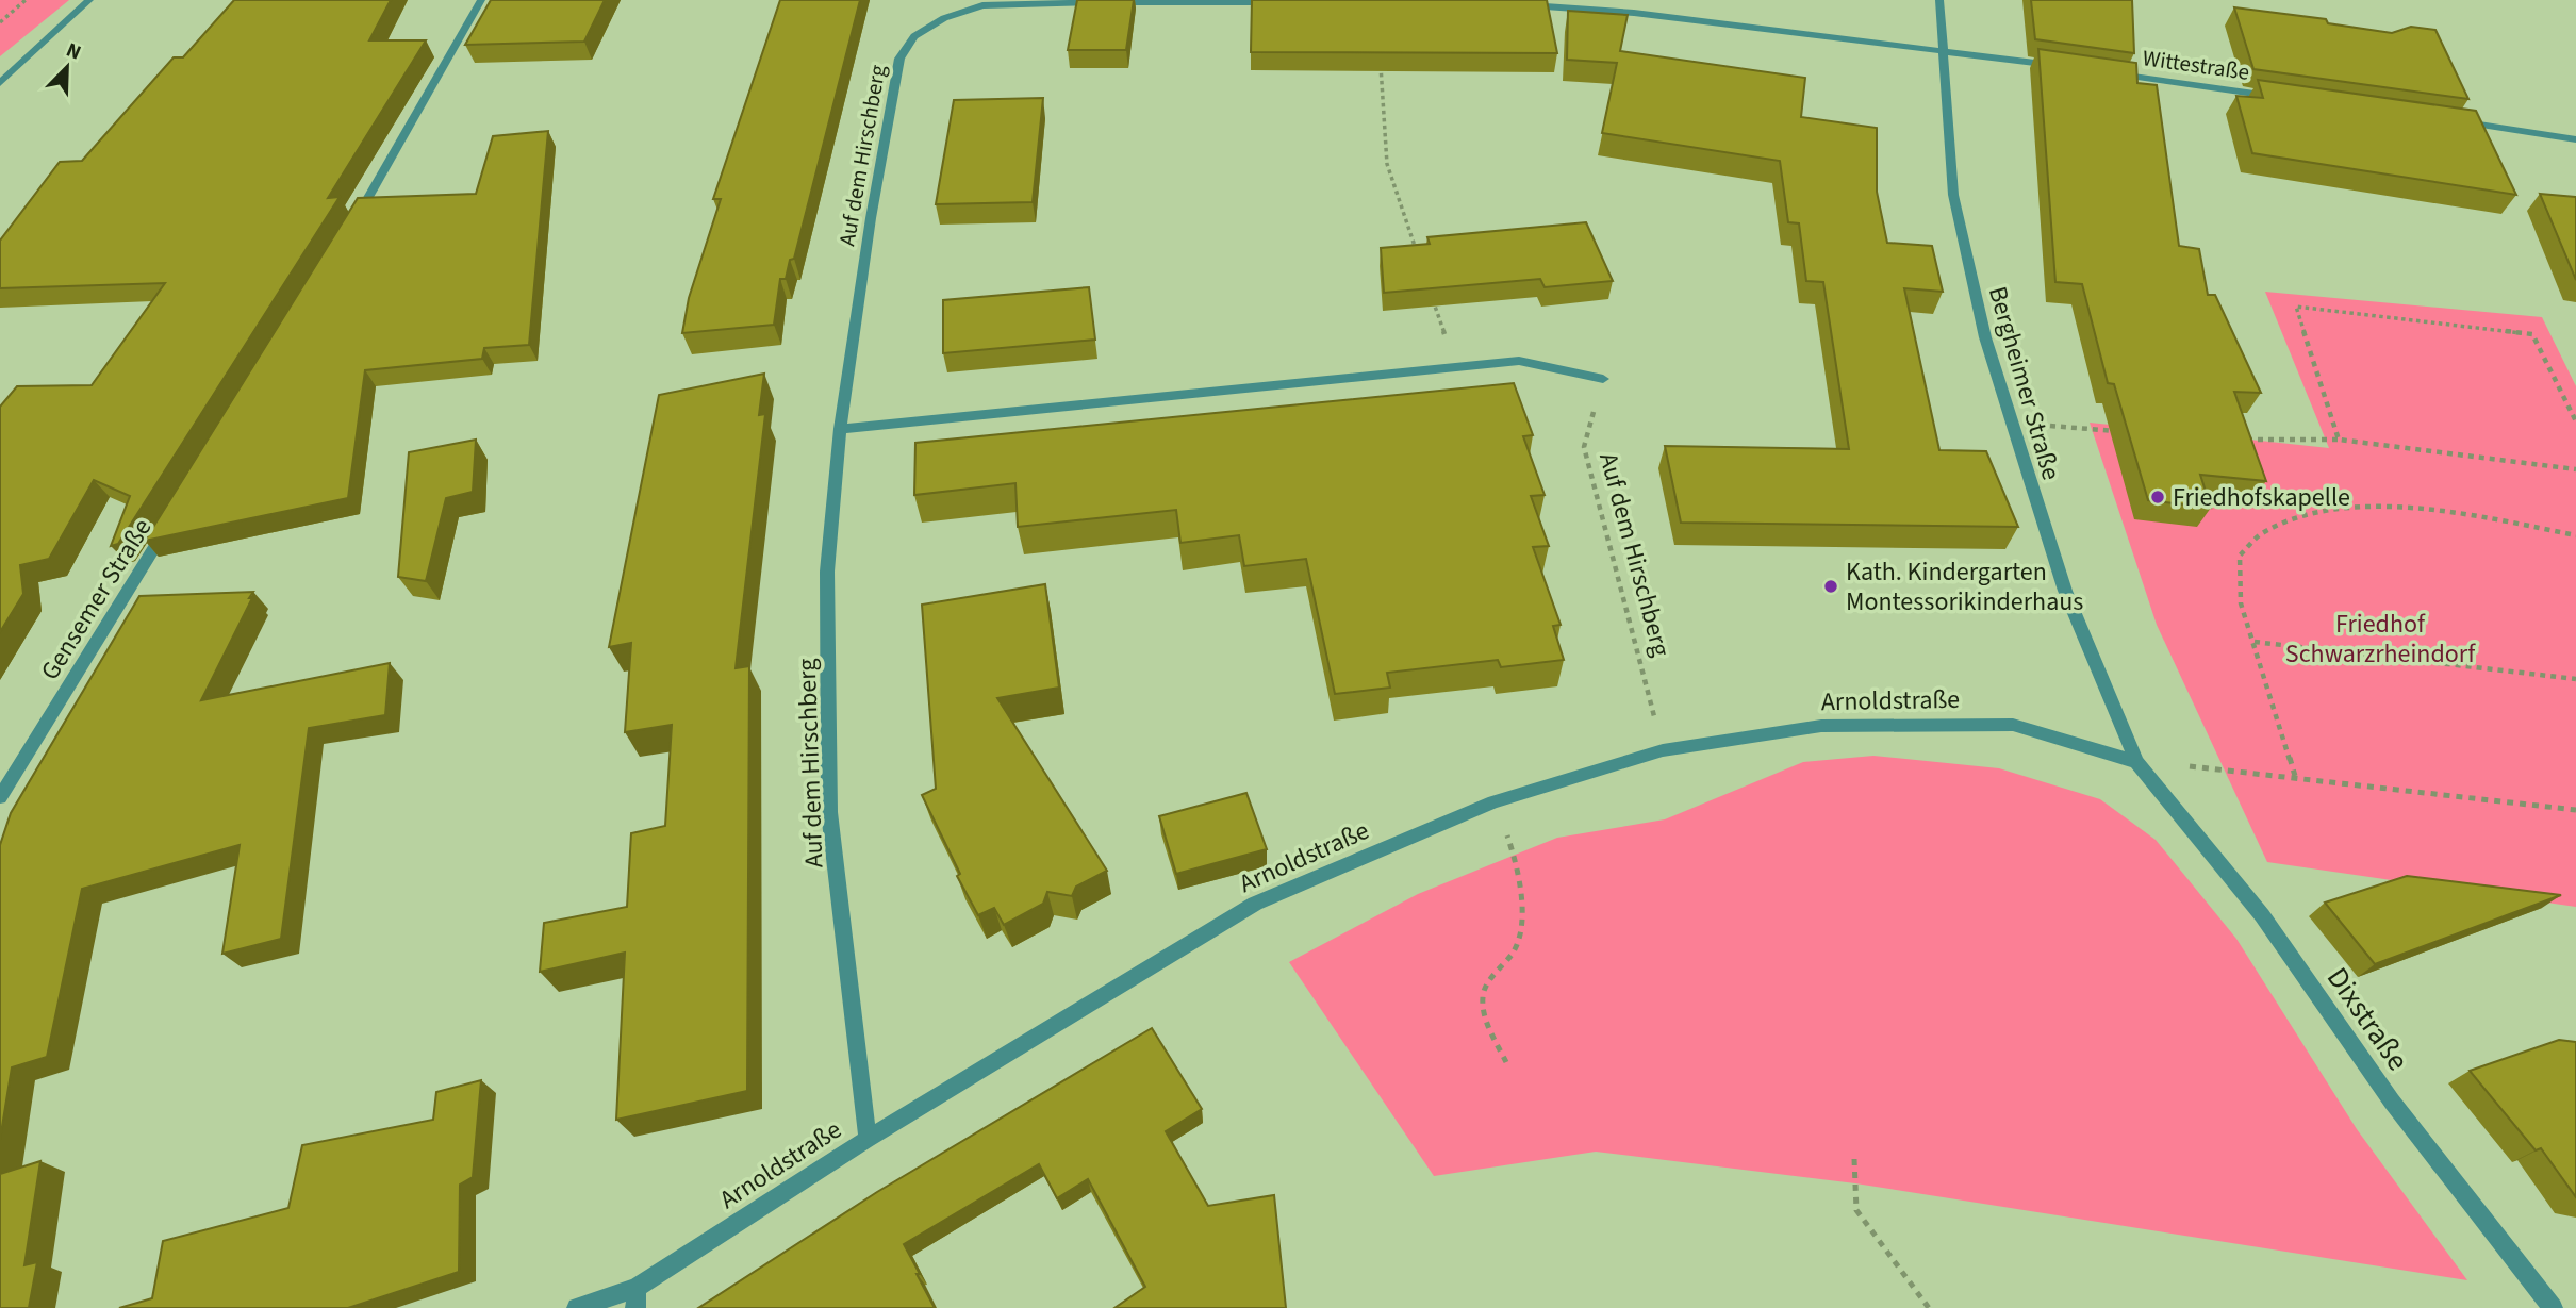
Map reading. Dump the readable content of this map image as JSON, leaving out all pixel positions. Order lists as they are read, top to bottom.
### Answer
{
  "streets": {
    "street": [
      "Wittestraße",
      "Auf dem Hirschberg",
      "Bergheimer Straße",
      "Gensemer Straße",
      "Arnoldstraße",
      "Dixstraße"
    ]
  },
  "crossings": [
    ["Auf dem Hirschberg", "Arnoldstraße"],
    ["Bergheimer Straße", "Arnoldstraße"],
    ["Bergheimer Straße", "Dixstraße"],
    ["Arnoldstraße", "Dixstraße"]
  ],
  "parks": ["Friedhof Schwarzrheindorf"],
  "places": ["Friedhofskapelle", "Kath. Kindergarten Montessorikinderhaus"],
  "north": "top right"
}
